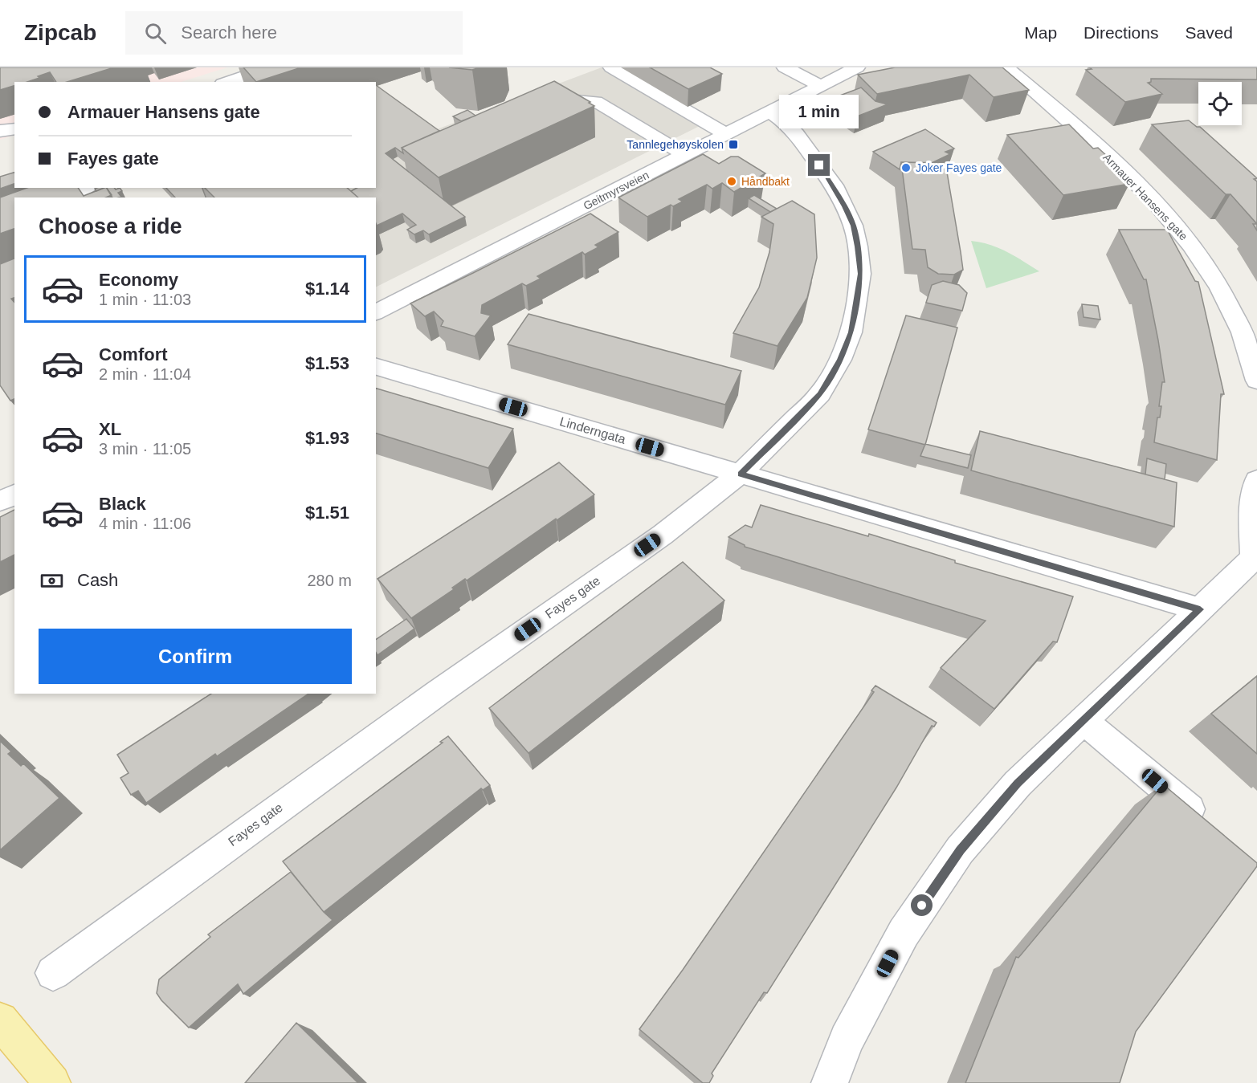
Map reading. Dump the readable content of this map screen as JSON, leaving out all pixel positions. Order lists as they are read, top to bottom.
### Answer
{
  "streets": {
    "street": [
      "Geitmyrsveien",
      "Armauer Hansens gate",
      "Linderngata",
      "Fayes gate"
    ]
  },
  "crossings": [
    ["Geitmyrsveien", "Fayes gate"],
    ["Linderngata", "Fayes gate"]
  ],
  "places": {
    "transit": ["Tannlegehøyskolen"],
    "other": ["Joker Fayes gate", "Håndbakt"]
  },
  "page": {
    "header": "Zipcab",
    "search": "Search here",
    "nav": ["Map", "Directions", "Saved"],
    "banner": ["Armauer Hansens gate", "Fayes gate"],
    "bubble": "1 min",
    "heading": "Choose a ride",
    "list": [
      {
        "name": "Economy",
        "note": "1 min · 11:03",
        "value": "$1.14"
      },
      {
        "name": "Comfort",
        "note": "2 min · 11:04",
        "value": "$1.53"
      },
      {
        "name": "XL",
        "note": "3 min · 11:05",
        "value": "$1.93"
      },
      {
        "name": "Black",
        "note": "4 min · 11:06",
        "value": "$1.51"
      }
    ],
    "pay": ["Cash", "280 m"],
    "buttons": "Confirm"
  }
}
